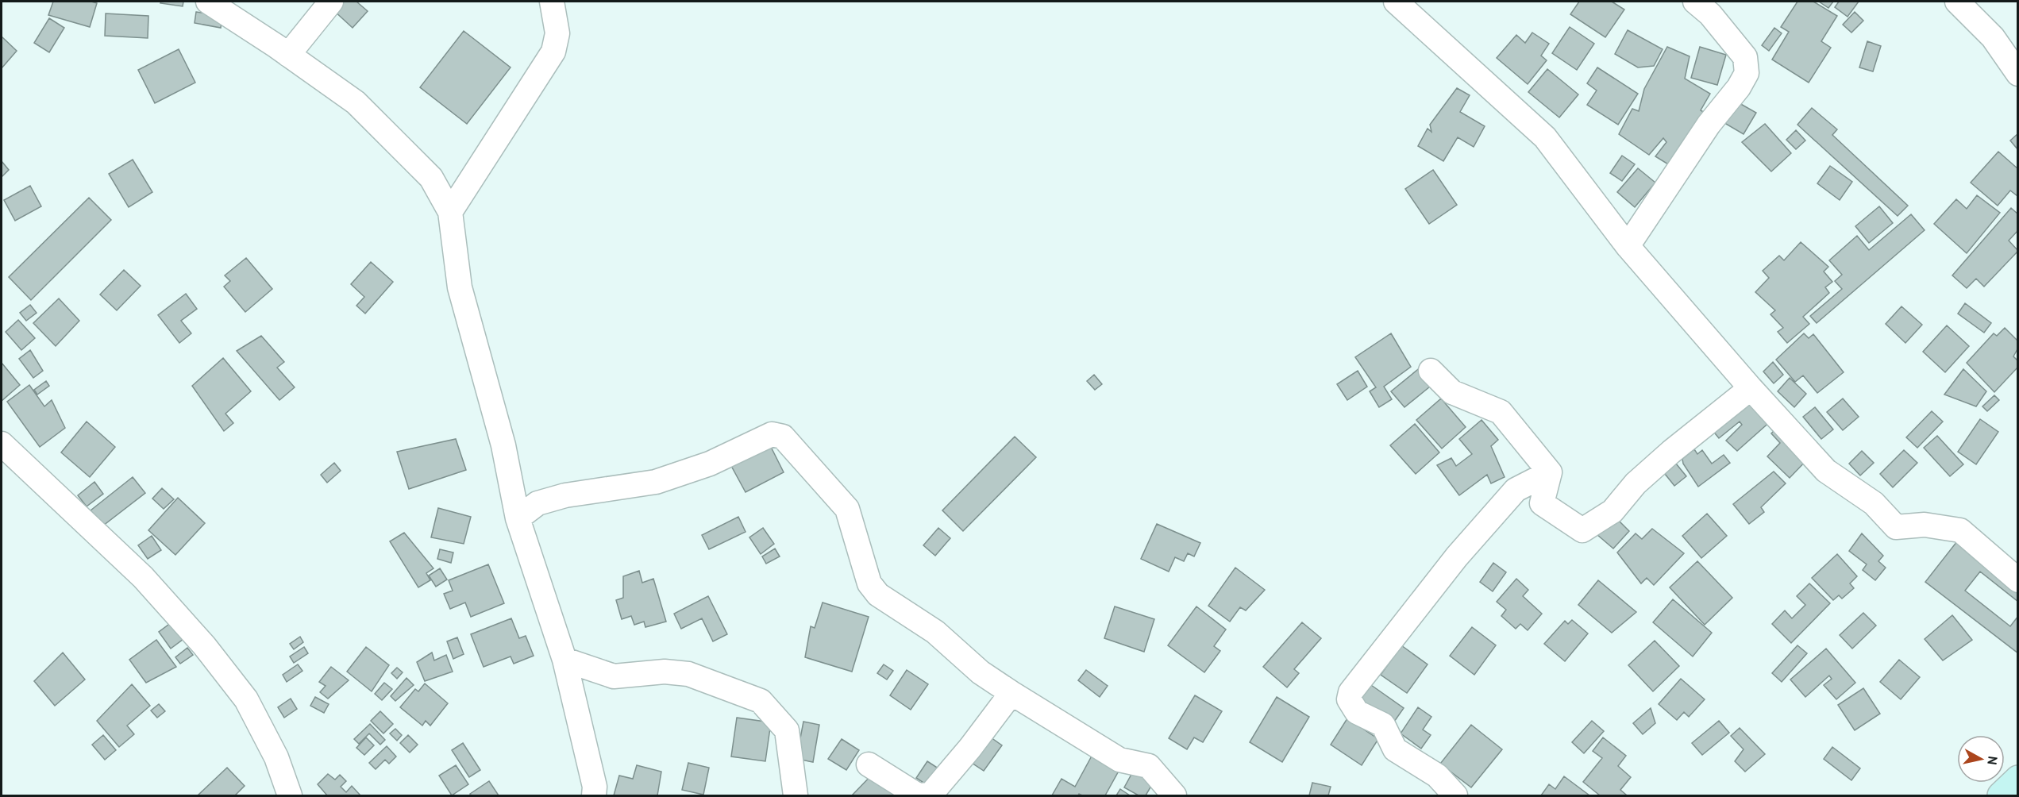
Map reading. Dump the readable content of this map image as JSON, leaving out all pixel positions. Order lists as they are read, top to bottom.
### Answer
{
  "north": "right"
}
